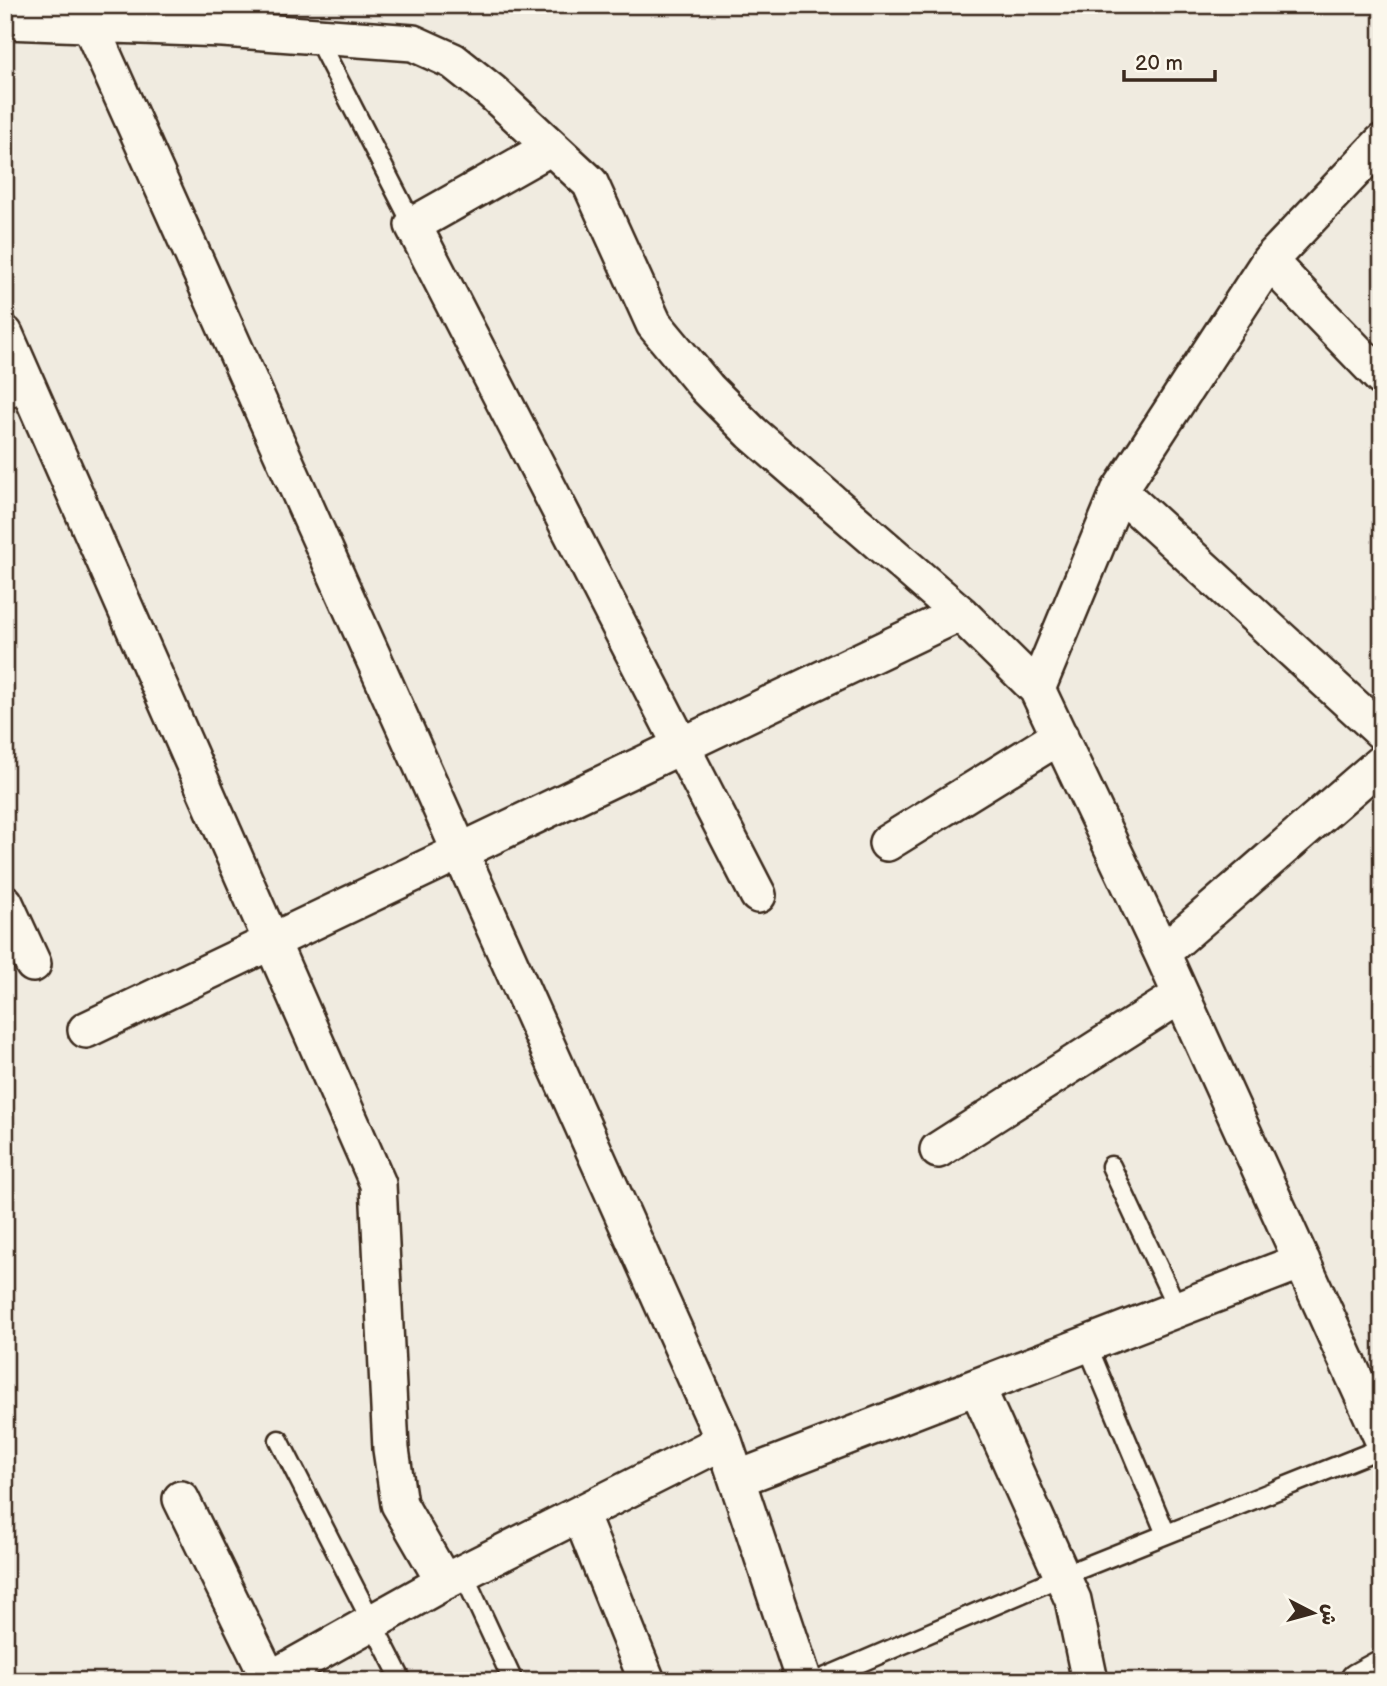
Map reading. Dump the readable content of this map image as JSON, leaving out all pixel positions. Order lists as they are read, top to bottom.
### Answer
{
  "scale_bar": "20 m",
  "north": "right"
}
